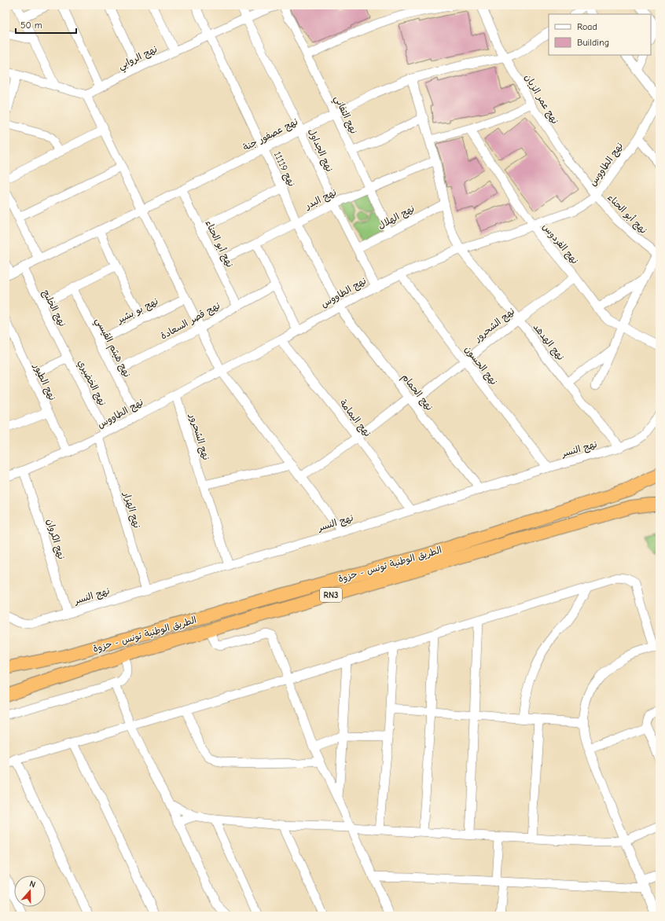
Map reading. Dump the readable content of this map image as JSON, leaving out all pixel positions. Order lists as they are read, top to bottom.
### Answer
{
  "streets": {
    "highway": ["الطريق الوطنية تونس - حزوة", "RN3"],
    "street": [
      "نهج الروابي",
      "نهج عمر الزيان",
      "نهج التفاني",
      "نهج عصفور جنة",
      "نهج الجداول",
      "نهج الطاووس",
      "نهج 11119",
      "نهج البدر",
      "نهج أبو الحناء",
      "نهج الهلال",
      "نهج الفردوس",
      "نهج الخلنج",
      "نهج بو بشير",
      "نهج قصر السعادة",
      "نهج الشحرور",
      "نهج الهدهد",
      "نهج هيثم القيسي",
      "نهج الحسون",
      "نهج الطيور",
      "نهج الخضيري",
      "نهج الحمام",
      "نهج اليمامة",
      "نهج النسر",
      "نهج الهزار",
      "نهج الكروان"
    ]
  },
  "crossings": [
    ["نهج الروابي", "نهج الجداول"],
    ["نهج الروابي", "نهج 11119"],
    ["نهج عمر الزيان", "نهج عصفور جنة"],
    ["نهج عمر الزيان", "نهج الطاووس"],
    ["نهج عمر الزيان", "نهج أبو الحناء"],
    ["نهج التفاني", "نهج عصفور جنة"],
    ["نهج التفاني", "نهج البدر"],
    ["نهج التفاني", "نهج الهلال"],
    ["نهج عصفور جنة", "نهج الجداول"],
    ["نهج عصفور جنة", "نهج 11119"],
    ["نهج عصفور جنة", "نهج أبو الحناء"],
    ["نهج عصفور جنة", "نهج الخلنج"],
    ["نهج عصفور جنة", "نهج الهدهد"],
    ["نهج الجداول", "نهج الطاووس"],
    ["نهج الجداول", "نهج البدر"],
    ["نهج الجداول", "نهج الهلال"],
    ["نهج الطاووس", "نهج 11119"],
    ["نهج الطاووس", "نهج أبو الحناء"],
    ["نهج الطاووس", "نهج الفردوس"],
    ["نهج الطاووس", "نهج الشحرور"],
    ["نهج الطاووس", "نهج الهدهد"],
    ["نهج الطاووس", "نهج هيثم القيسي"],
    ["نهج الطاووس", "نهج الحسون"],
    ["نهج الطاووس", "نهج الطيور"],
    ["نهج الطاووس", "نهج الخضيري"],
    ["نهج الطاووس", "نهج الحمام"],
    ["نهج الطاووس", "نهج اليمامة"],
    ["نهج الطاووس", "نهج الهزار"],
    ["نهج الطاووس", "نهج الكروان"],
    ["نهج 11119", "نهج البدر"],
    ["نهج 11119", "نهج الحمام"],
    ["نهج البدر", "نهج أبو الحناء"],
    ["نهج البدر", "نهج الهدهد"],
    ["نهج أبو الحناء", "نهج قصر السعادة"],
    ["نهج الهلال", "نهج الهدهد"],
    ["نهج الفردوس", "نهج الشحرور"],
    ["نهج الخلنج", "نهج الخضيري"],
    ["نهج بو بشير", "نهج هيثم القيسي"],
    ["نهج قصر السعادة", "نهج هيثم القيسي"],
    ["نهج الشحرور", "نهج الهدهد"],
    ["نهج الشحرور", "نهج الحسون"],
    ["نهج الشحرور", "نهج الحمام"],
    ["نهج الشحرور", "نهج اليمامة"],
    ["نهج الشحرور", "نهج النسر"],
    ["نهج الهدهد", "نهج النسر"],
    ["نهج الحسون", "نهج النسر"],
    ["نهج الخضيري", "نهج الهزار"],
    ["نهج الحمام", "نهج النسر"],
    ["نهج اليمامة", "نهج النسر"],
    ["نهج النسر", "نهج الهزار"],
    ["نهج النسر", "نهج الكروان"]
  ],
  "legend": ["Road", "Building"],
  "scale_bar": "50 m",
  "north": "top"
}
